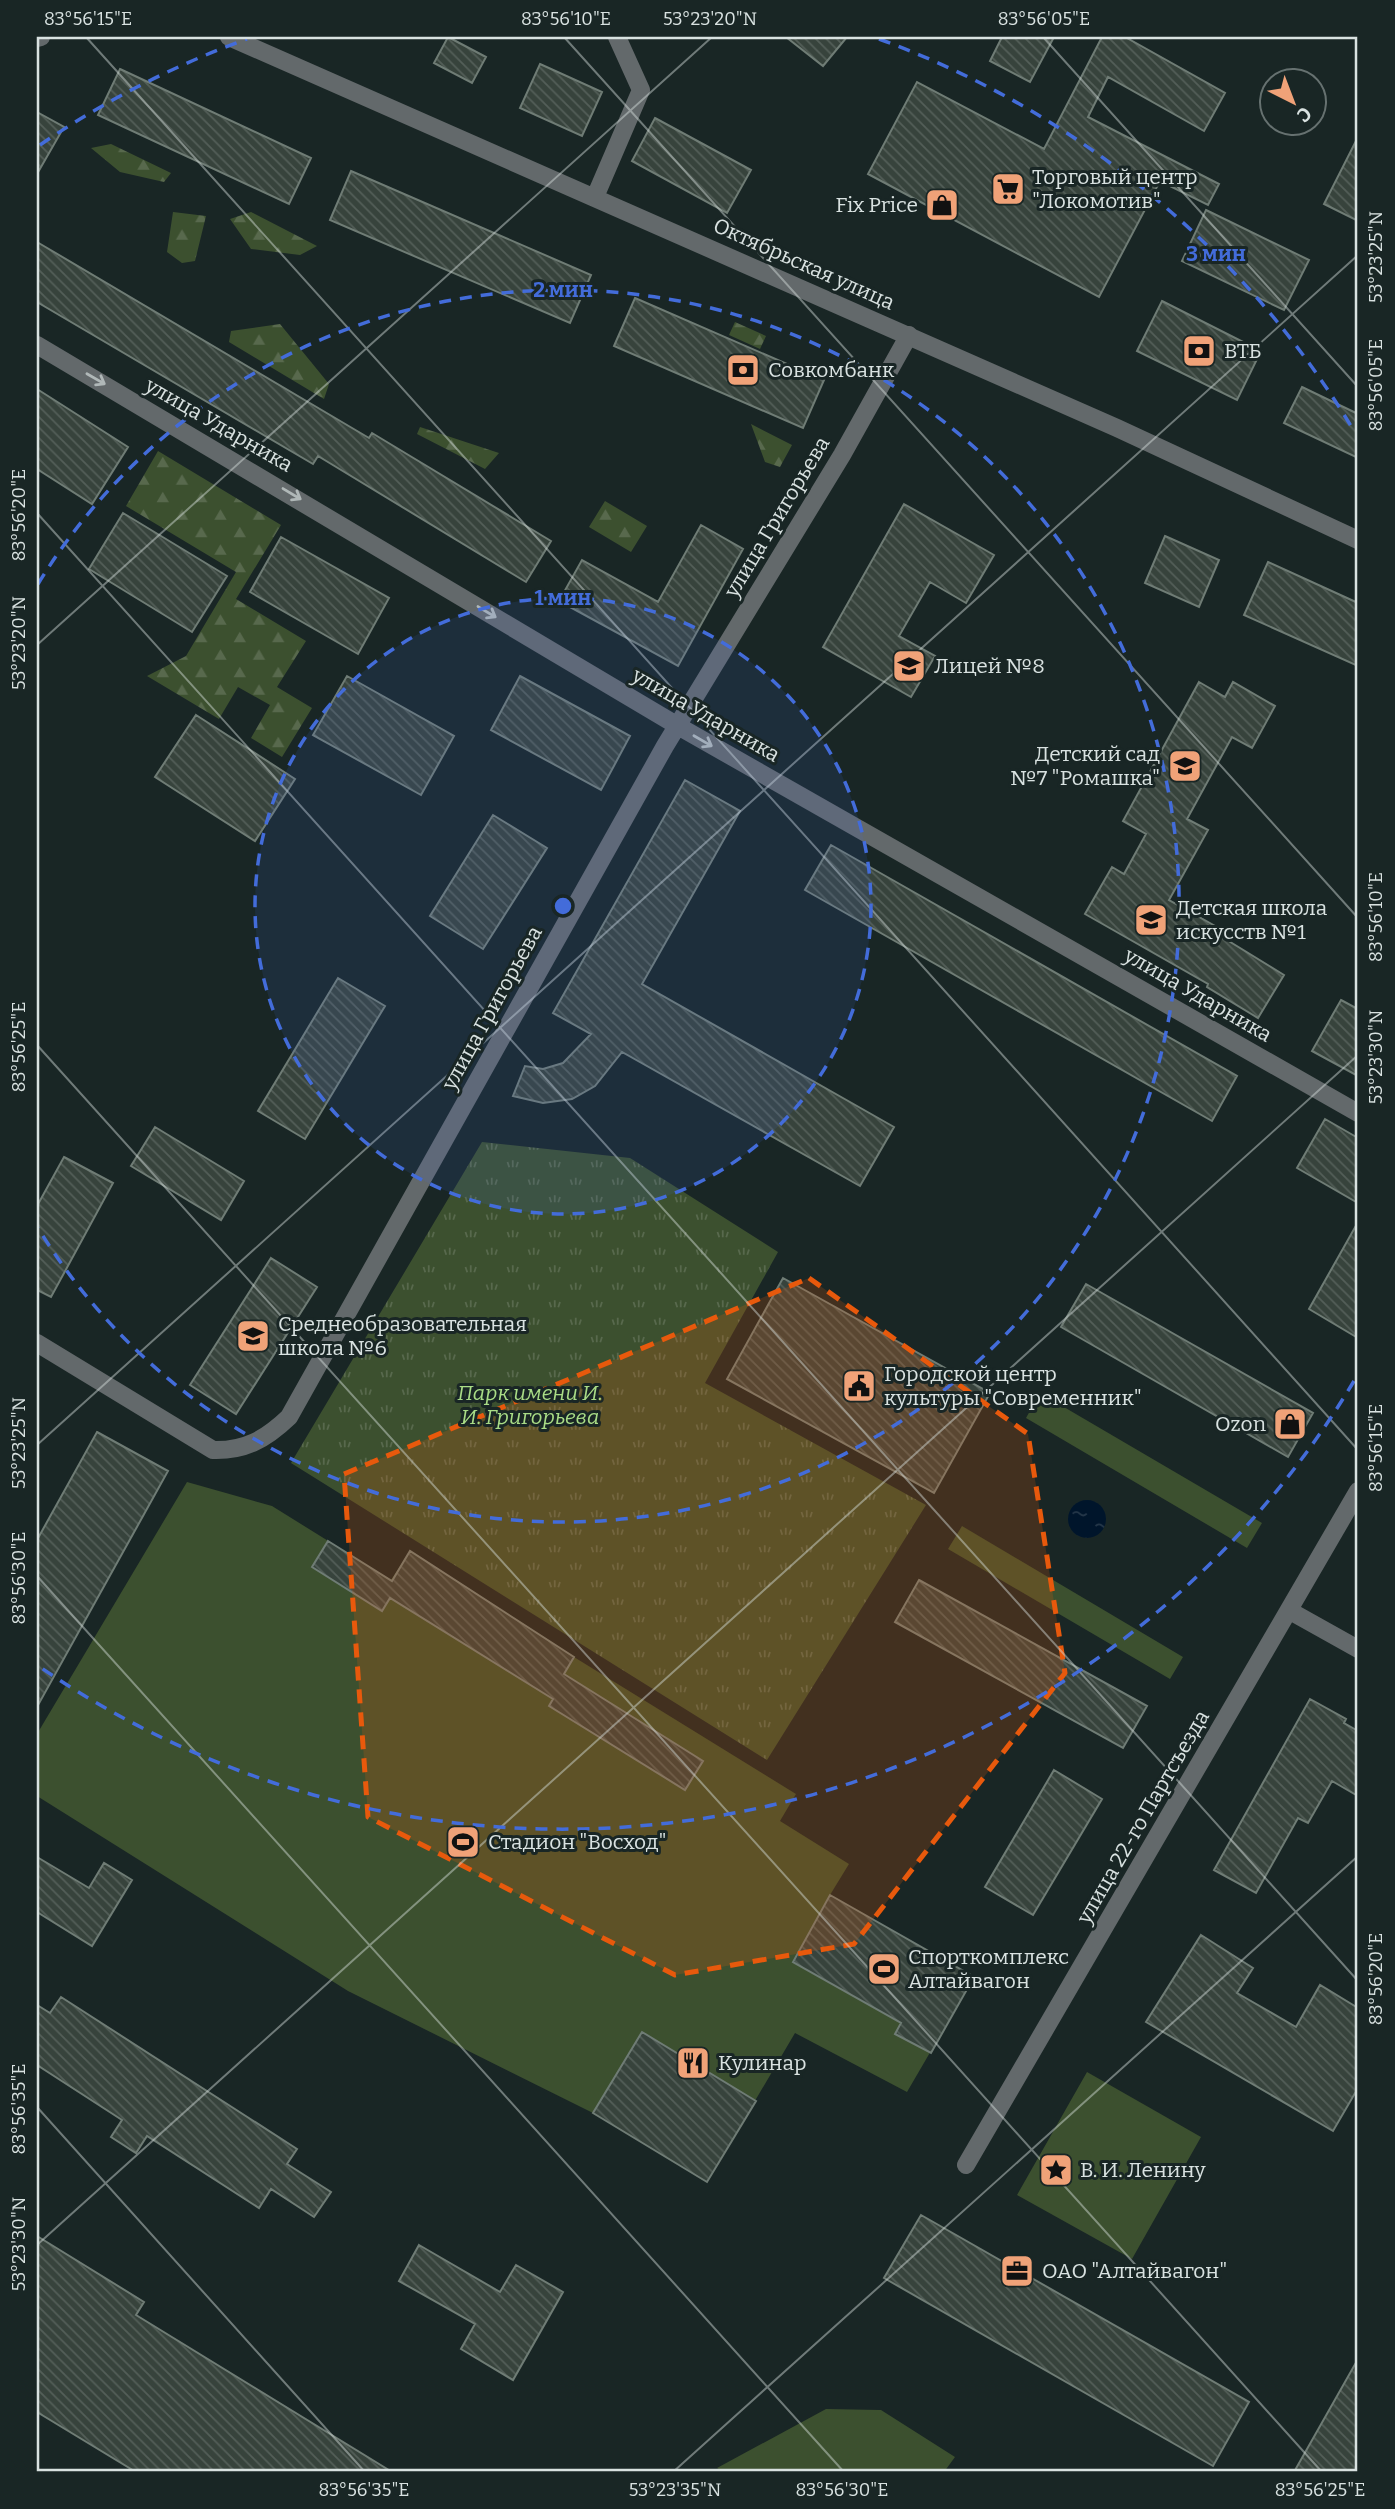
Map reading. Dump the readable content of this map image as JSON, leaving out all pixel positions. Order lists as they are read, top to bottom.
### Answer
{
  "streets": {
    "street": [
      "Октябрьская улица",
      "улица Ударника",
      "улица Григорьева",
      "улица 22-го Партсъезда"
    ]
  },
  "crossings": [
    ["Октябрьская улица", "улица Григорьева"],
    ["улица Ударника", "улица Григорьева"]
  ],
  "one_way": ["улица Ударника"],
  "parks": ["Парк имени И. И. Григорьева"],
  "places": {
    "supermarket": ["Торговый центр \"Локомотив\""],
    "shop": ["Fix Price", "Ozon"],
    "bank": ["ВТБ", "Совкомбанк"],
    "school or university": [
      "Лицей №8",
      "Детский сад №7 \"Ромашка\"",
      "Детская школа искусств №1",
      "Среднеобразовательная школа №6"
    ],
    "public building": ["Городской центр культуры \"Современник\""],
    "sports": ["Стадион \"Восход\"", "Спорткомплекс Алтайвагон"],
    "restaurant": ["Кулинар"],
    "place": ["В. И. Ленину"],
    "office": ["ОАО \"Алтайвагон\""]
  },
  "north": "bottom right",
  "coordinates": [
    "83°56'15\"E",
    "83°56'10\"E",
    "53°23'20\"N",
    "83°56'05\"E",
    "53°23'25\"N",
    "83°56'20\"E",
    "83°56'25\"E",
    "53°23'30\"N",
    "83°56'30\"E",
    "83°56'35\"E",
    "53°23'35\"N"
  ],
  "rings": ["3 мин", "2 мин", "1 мин"]
}
